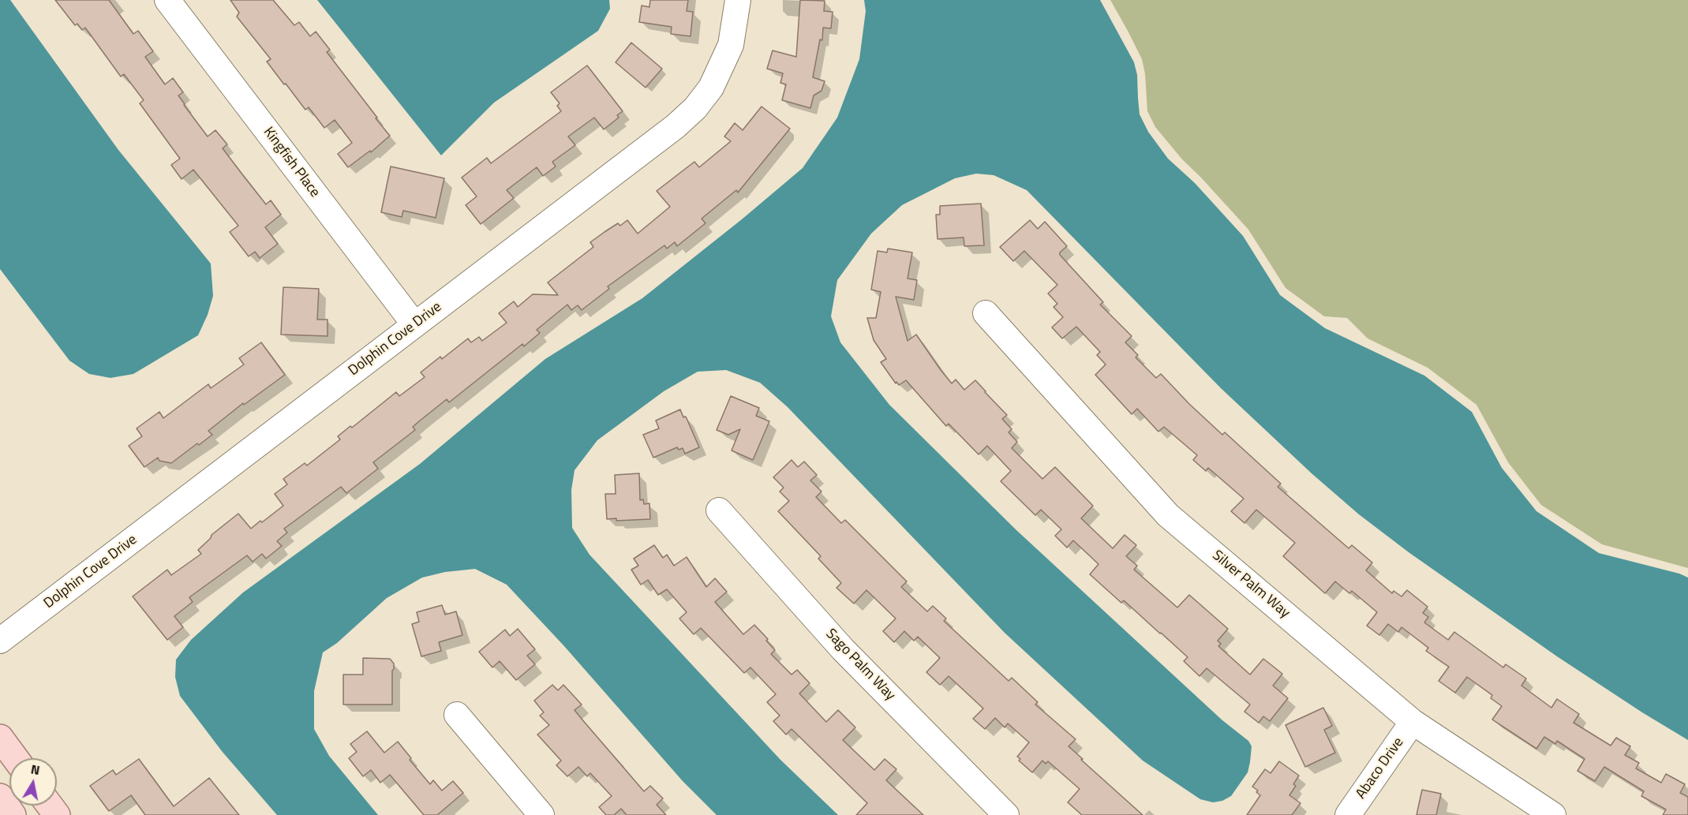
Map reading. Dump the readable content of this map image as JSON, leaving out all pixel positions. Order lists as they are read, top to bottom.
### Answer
{
  "streets": {
    "street": [
      "Kingfish Place",
      "Dolphin Cove Drive",
      "Silver Palm Way",
      "Sago Palm Way",
      "Abaco Drive"
    ]
  },
  "crossings": [
    ["Kingfish Place", "Dolphin Cove Drive"],
    ["Silver Palm Way", "Abaco Drive"]
  ],
  "north": "top"
}
